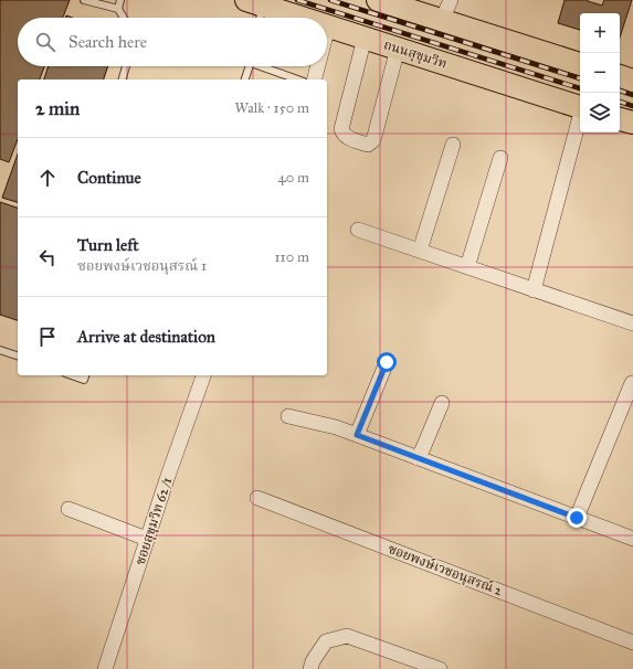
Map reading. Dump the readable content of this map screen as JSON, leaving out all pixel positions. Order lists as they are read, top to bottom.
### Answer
{
  "streets": {
    "main road": ["ถนนสุขุมวิท"],
    "street": ["ซอยสุขุมวิท 62 /1", "ซอยพงษ์เวชอนุสรณ์ 2"]
  },
  "page": {
    "map_buttons": ["+", "−"],
    "search": "Search here",
    "heading": ["2 min", "Walk · 150 m"],
    "list": [
      ["Continue", "40 m"],
      ["Turn left", "ซอยพงษ์เวชอนุสรณ์ 1", "110 m"],
      "Arrive at destination"
    ]
  }
}
